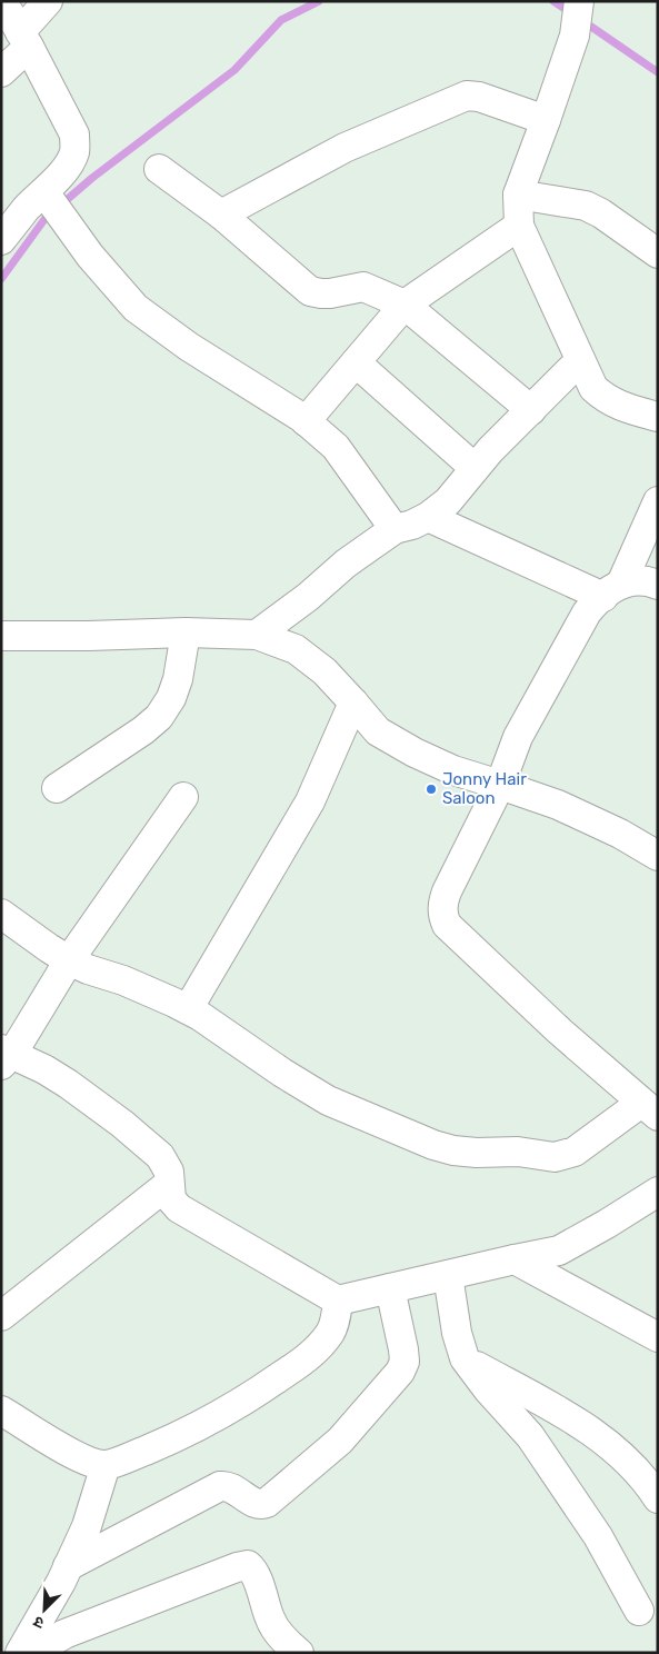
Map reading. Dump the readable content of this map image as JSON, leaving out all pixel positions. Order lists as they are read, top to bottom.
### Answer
{
  "places": ["Jonny Hair Saloon"],
  "north": "bottom left"
}
